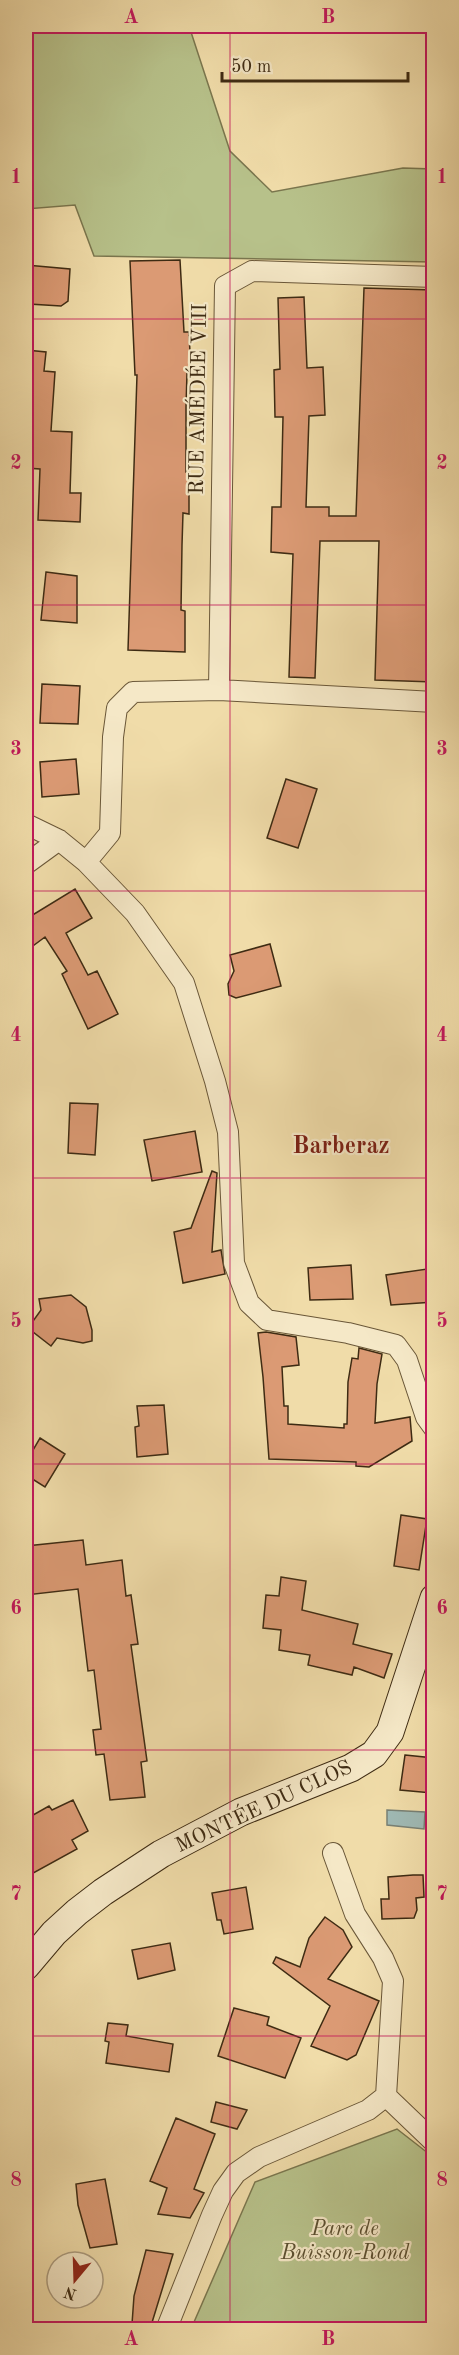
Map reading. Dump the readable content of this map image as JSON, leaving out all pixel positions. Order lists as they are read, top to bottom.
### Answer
{
  "streets": {
    "main road": ["MONTÉE DU CLOS"],
    "street": ["RUE AMÉDÉE VIII"]
  },
  "districts": ["Barberaz"],
  "parks": ["Parc de Buisson-Rond"],
  "scale_bar": "50 m",
  "north": "bottom",
  "grid": {
    "columns": ["A", "B"],
    "rows": [
      "1",
      "2",
      "3",
      "4",
      "5",
      "6",
      "7",
      "8"
    ]
  }
}
